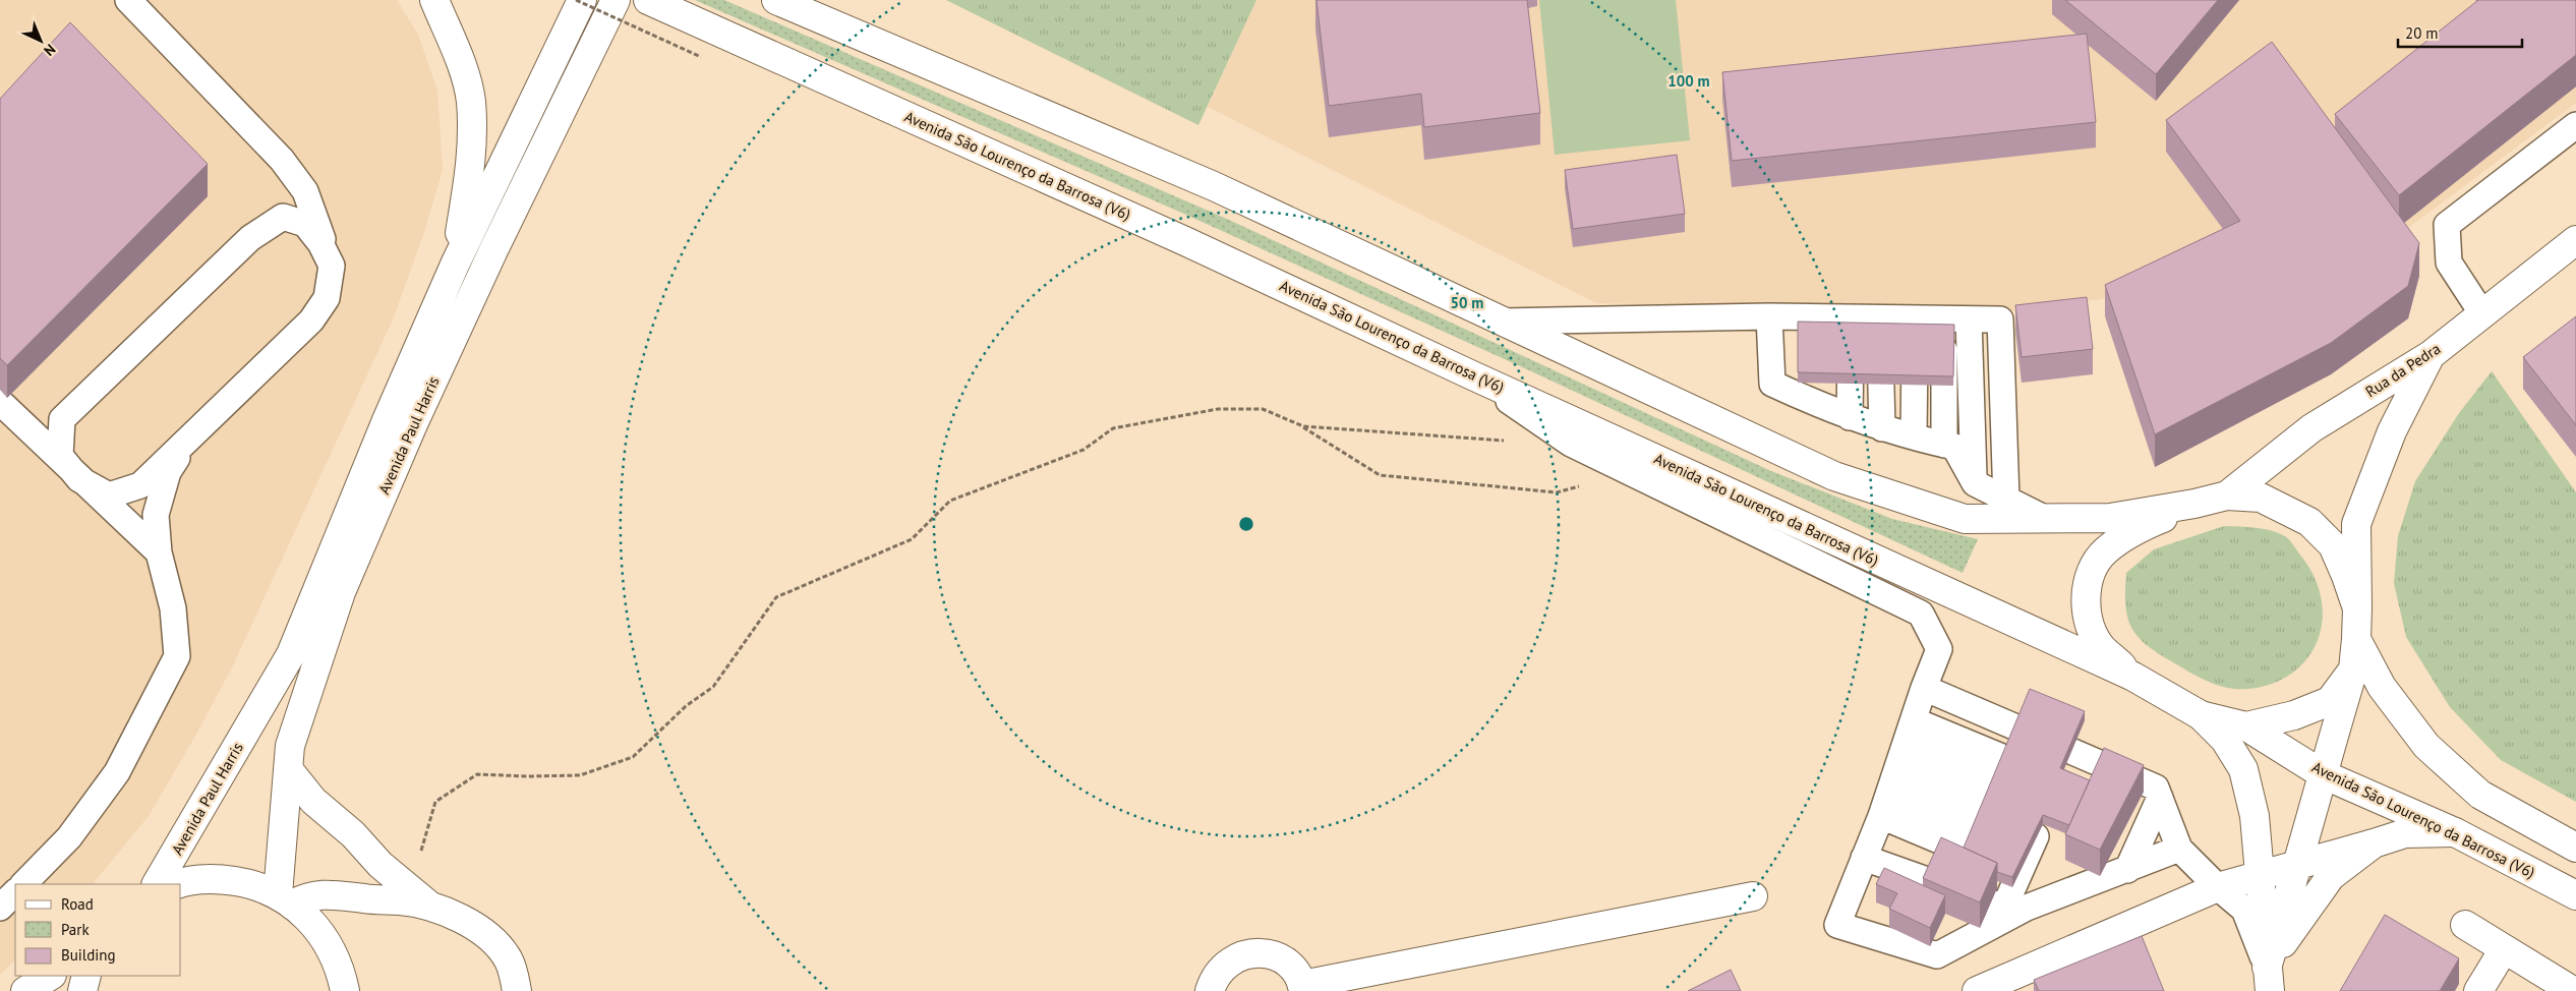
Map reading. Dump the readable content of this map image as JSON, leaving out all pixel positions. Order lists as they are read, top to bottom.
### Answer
{
  "streets": {
    "main road": ["Avenida São Lourenço da Barrosa (V6)", "Rua da Pedra", "Avenida Paul Harris"]
  },
  "crossings": [
    ["Avenida São Lourenço da Barrosa (V6)", "Rua da Pedra"]
  ],
  "legend": ["Road", "Park", "Building"],
  "scale_bar": "20 m",
  "north": "bottom right",
  "rings": ["100 m", "50 m"]
}
